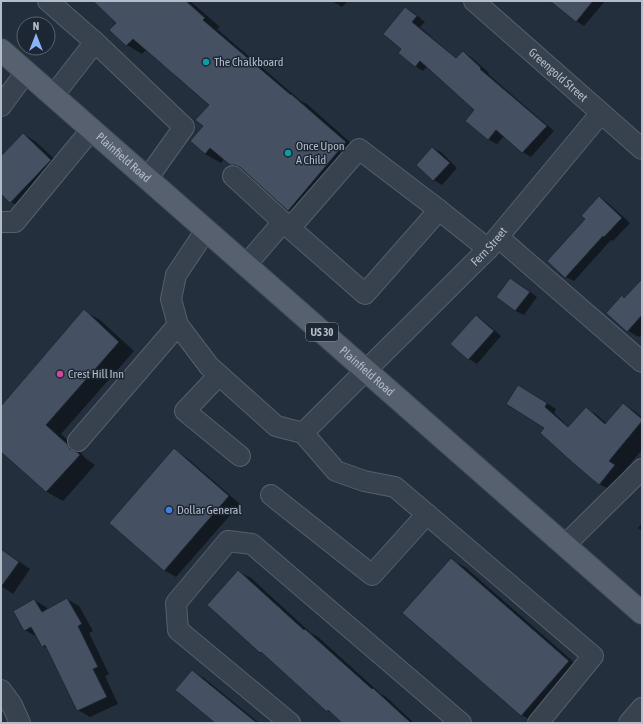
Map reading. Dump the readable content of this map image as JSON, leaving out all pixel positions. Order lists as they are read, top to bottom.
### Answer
{
  "streets": {
    "main road": ["Plainfield Road", "US 30"],
    "street": ["Greengold Street", "Fern Street"]
  },
  "crossings": [
    ["Greengold Street", "Fern Street"],
    ["Plainfield Road", "Fern Street"]
  ],
  "places": [
    "The Chalkboard",
    "Once Upon A Child",
    "Crest Hill Inn",
    "Dollar General"
  ],
  "north": "top"
}
